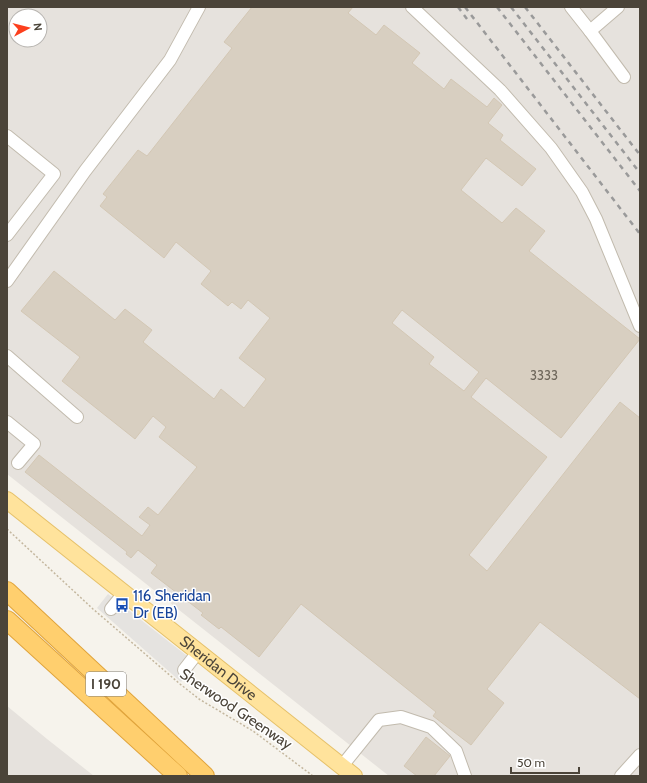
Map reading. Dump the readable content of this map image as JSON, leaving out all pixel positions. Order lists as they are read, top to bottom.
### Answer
{
  "streets": {
    "highway": ["I 190"],
    "main road": ["Sheridan Drive"],
    "path": ["Sherwood Greenway"]
  },
  "places": {
    "bus stop": ["116 Sheridan Dr (EB)"]
  },
  "house_numbers": ["3333"],
  "scale_bar": "50 m",
  "north": "right"
}
